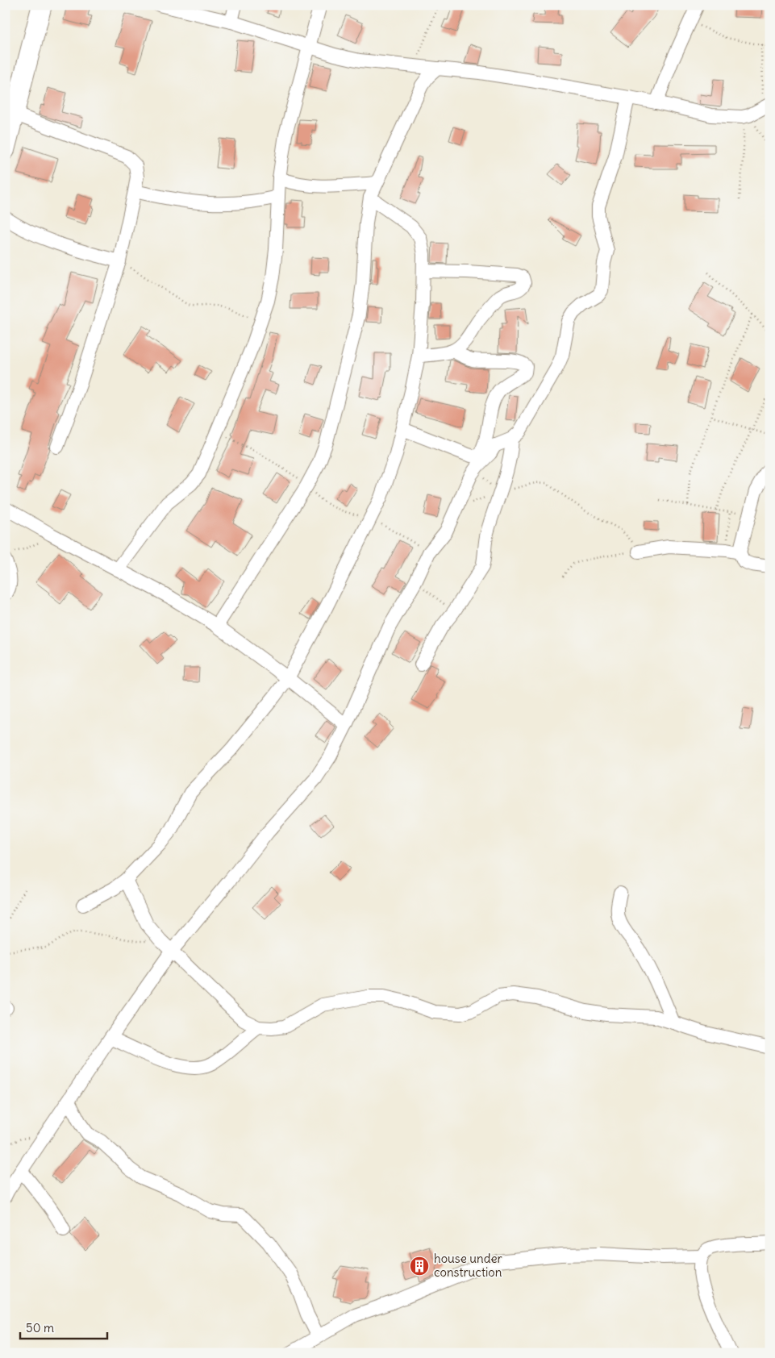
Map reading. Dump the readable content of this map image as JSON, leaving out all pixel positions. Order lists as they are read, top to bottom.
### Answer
{
  "places": {
    "building": ["house under construction"]
  },
  "scale_bar": "50 m"
}
